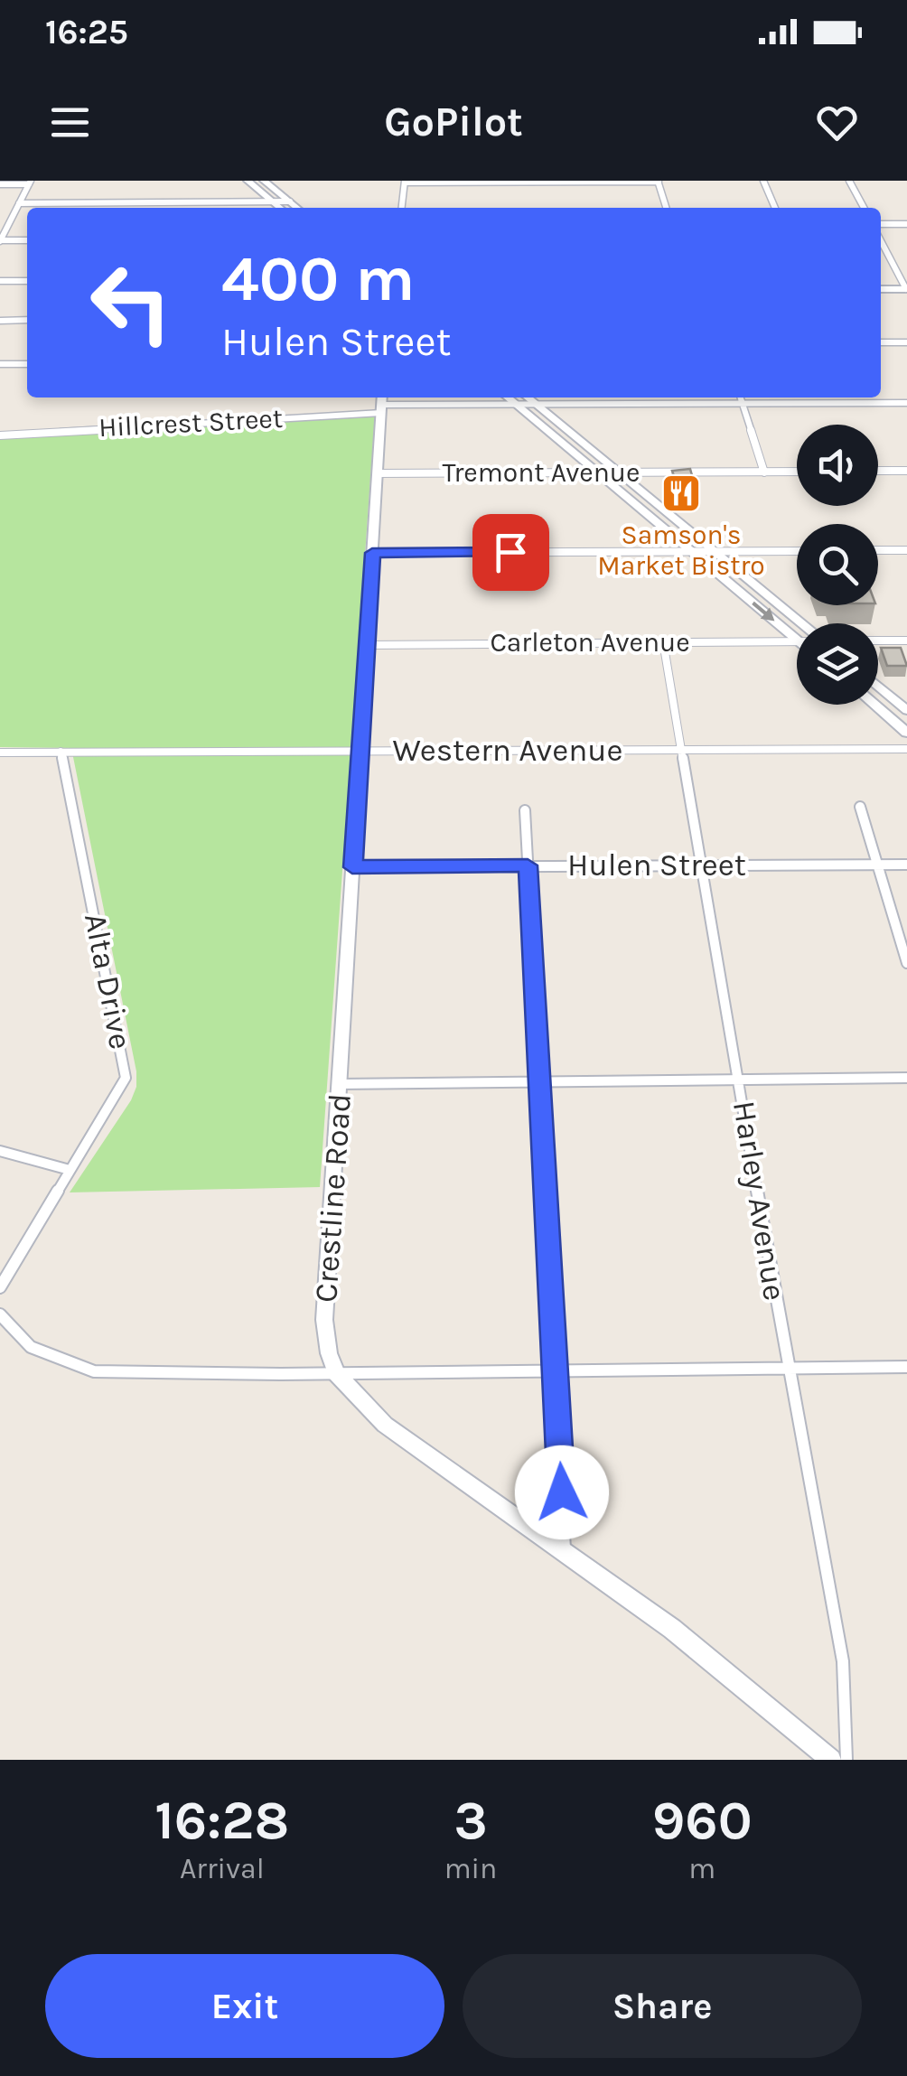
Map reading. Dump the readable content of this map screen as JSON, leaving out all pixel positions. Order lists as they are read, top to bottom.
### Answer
{
  "streets": {
    "street": [
      "Hillcrest Street",
      "Tremont Avenue",
      "Carleton Avenue",
      "Western Avenue",
      "Hulen Street",
      "Alta Drive",
      "Crestline Road",
      "Harley Avenue"
    ]
  },
  "crossings": [
    ["Hillcrest Street", "Crestline Road"],
    ["Tremont Avenue", "Crestline Road"],
    ["Carleton Avenue", "Crestline Road"],
    ["Carleton Avenue", "Harley Avenue"],
    ["Western Avenue", "Alta Drive"],
    ["Western Avenue", "Crestline Road"],
    ["Western Avenue", "Harley Avenue"],
    ["Hulen Street", "Crestline Road"],
    ["Hulen Street", "Harley Avenue"]
  ],
  "places": {
    "restaurant": ["Samson's Market Bistro"]
  },
  "page": {
    "status": "16:25",
    "header": "GoPilot",
    "turn": ["400 m", "Hulen Street"],
    "eta": [
      "16:28",
      "Arrival",
      "3",
      "min",
      "960",
      "m"
    ],
    "buttons": ["Exit", "Share"]
  }
}
